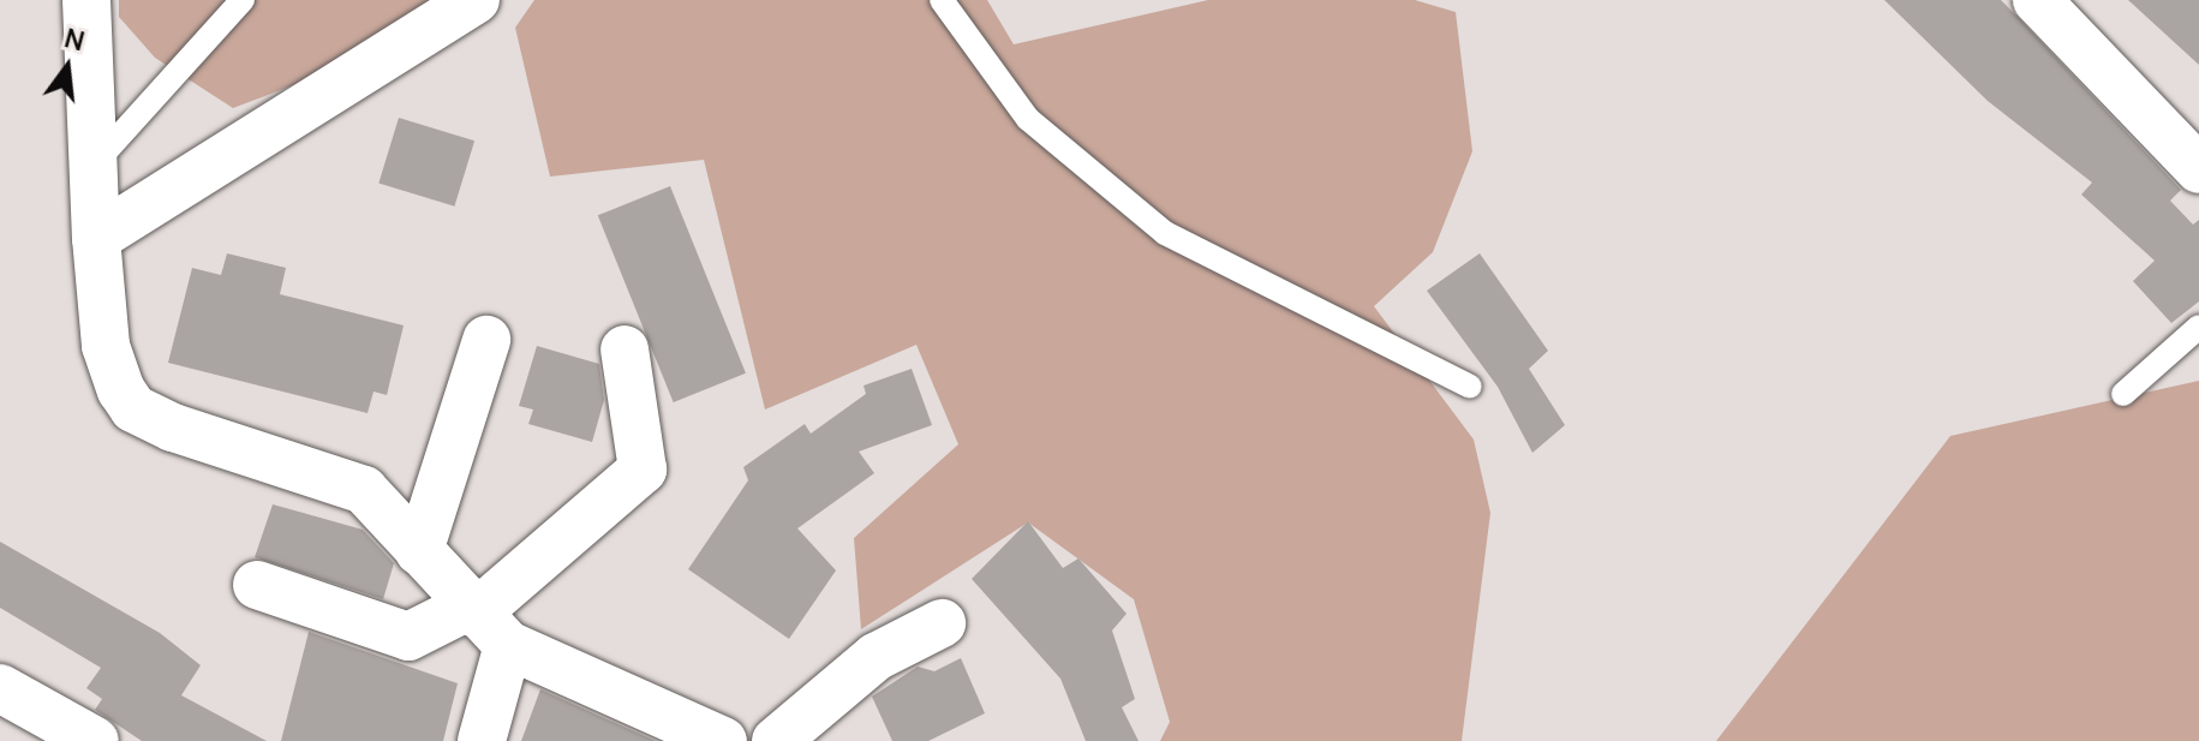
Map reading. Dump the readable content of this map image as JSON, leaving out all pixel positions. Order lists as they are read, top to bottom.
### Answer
{
  "north": "top"
}
